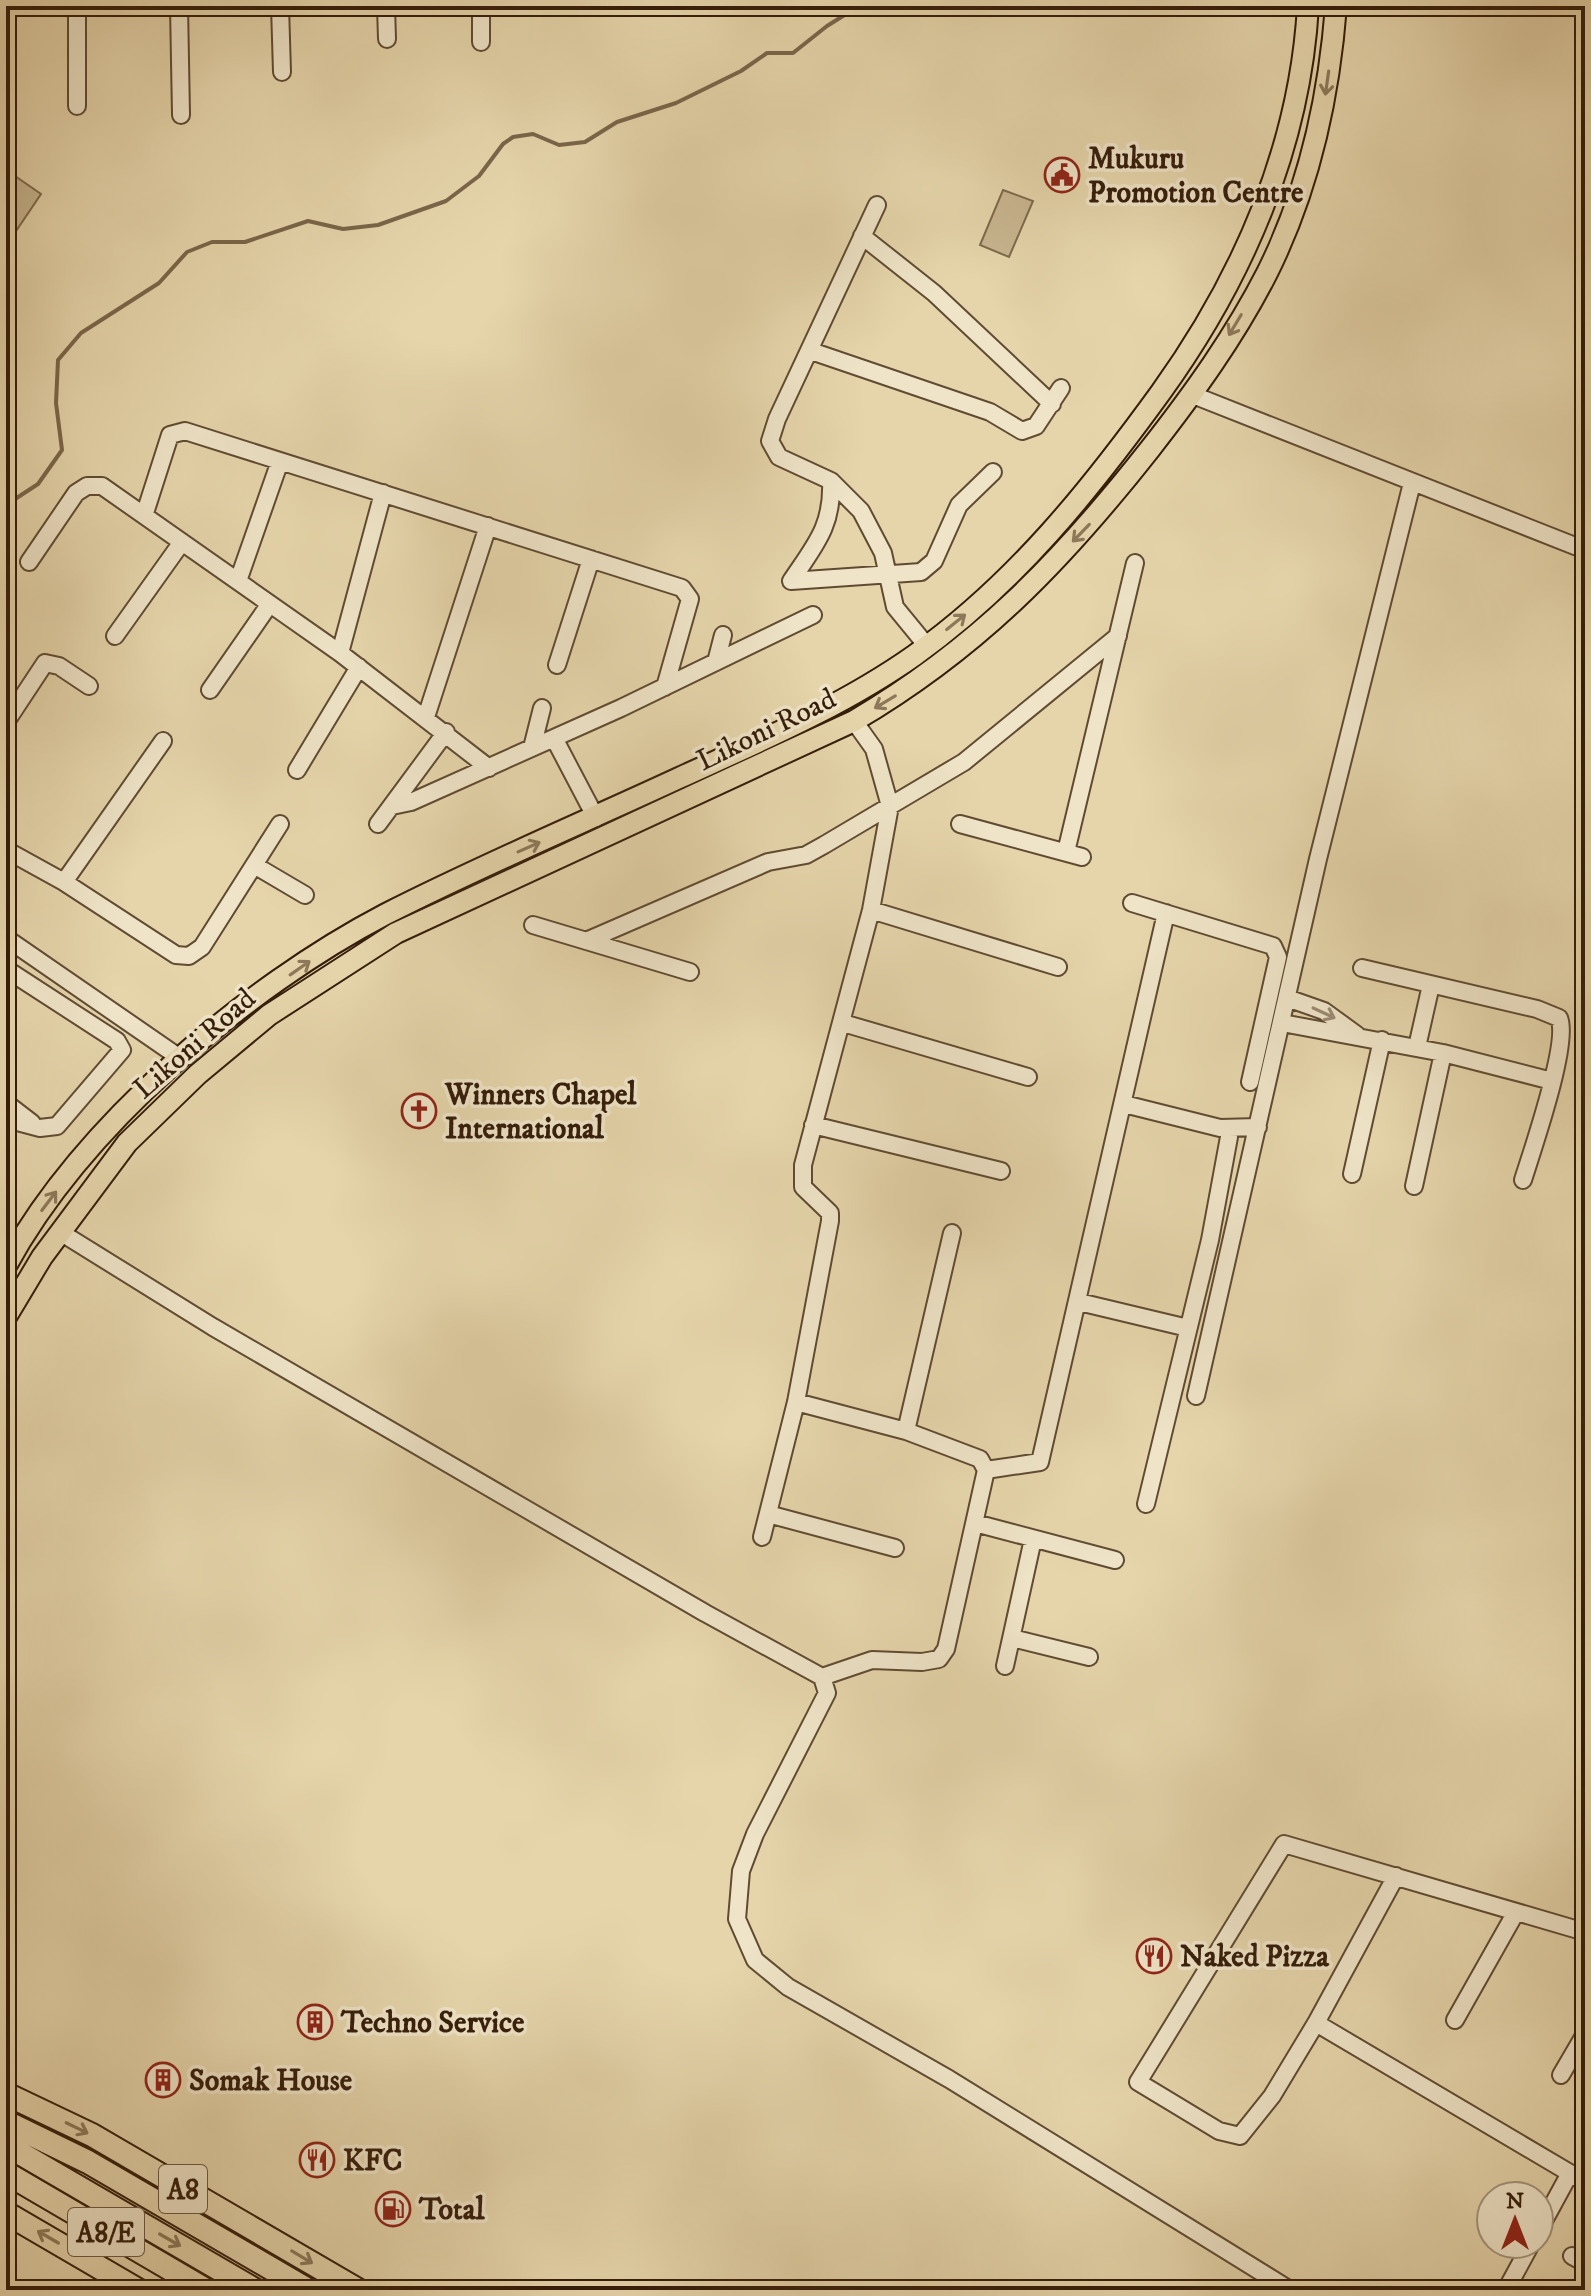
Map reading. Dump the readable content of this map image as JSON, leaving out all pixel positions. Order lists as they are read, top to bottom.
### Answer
{
  "streets": {
    "highway": ["A8", "A8/E"],
    "main road": ["Likoni Road"]
  },
  "places": {
    "public building": ["Mukuru Promotion Centre"],
    "church": ["Winners Chapel International"],
    "restaurant": ["Naked Pizza", "KFC"],
    "building": ["Techno Service", "Somak House"],
    "fuel station": ["Total"]
  },
  "north": "top"
}
